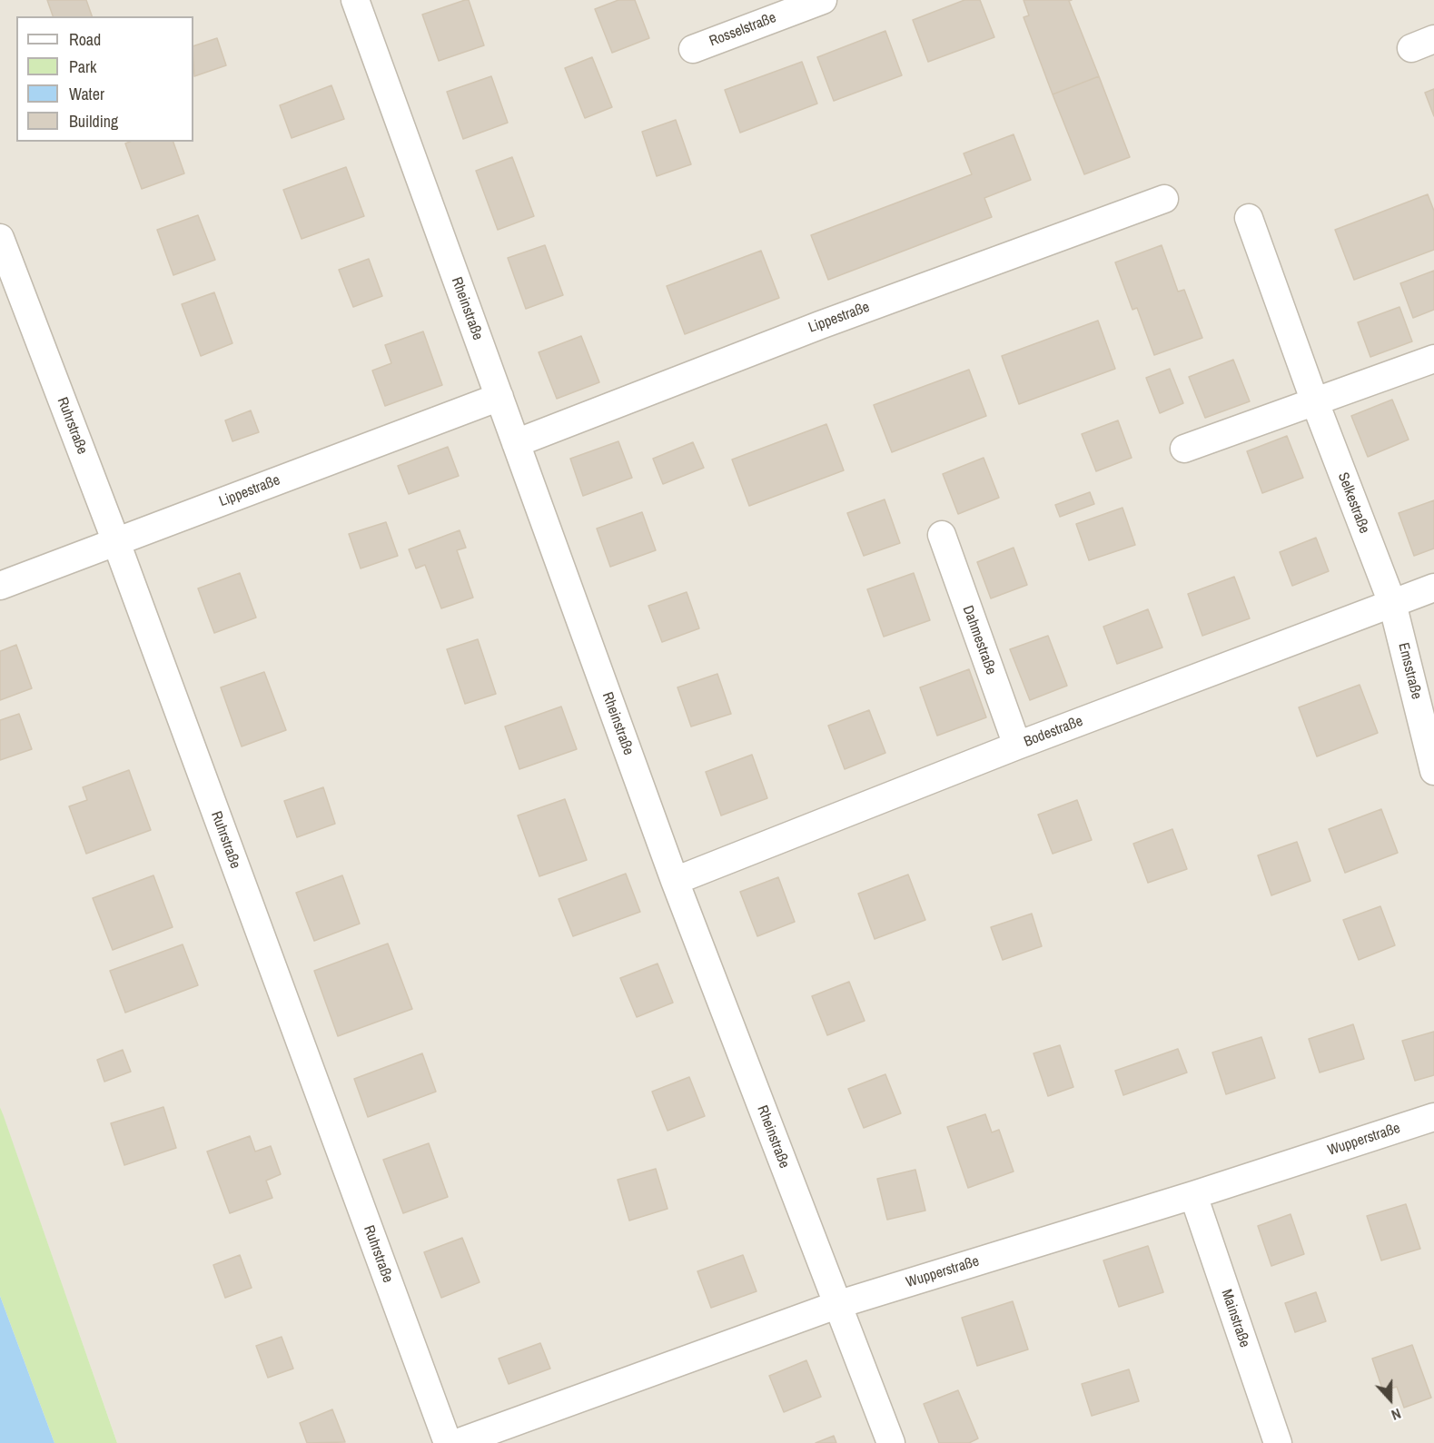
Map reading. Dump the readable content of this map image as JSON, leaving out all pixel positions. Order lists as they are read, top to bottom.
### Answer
{
  "streets": {
    "street": [
      "Rosselstraße",
      "Rheinstraße",
      "Lippestraße",
      "Ruhrstraße",
      "Selkestraße",
      "Dahmestraße",
      "Emsstraße",
      "Bodestraße",
      "Wupperstraße",
      "Mainstraße"
    ]
  },
  "crossings": [
    ["Rheinstraße", "Lippestraße"],
    ["Rheinstraße", "Bodestraße"],
    ["Rheinstraße", "Wupperstraße"],
    ["Lippestraße", "Ruhrstraße"],
    ["Selkestraße", "Emsstraße"],
    ["Selkestraße", "Bodestraße"],
    ["Dahmestraße", "Bodestraße"],
    ["Emsstraße", "Bodestraße"],
    ["Wupperstraße", "Mainstraße"]
  ],
  "legend": [
    "Road",
    "Park",
    "Water",
    "Building"
  ],
  "north": "bottom"
}
